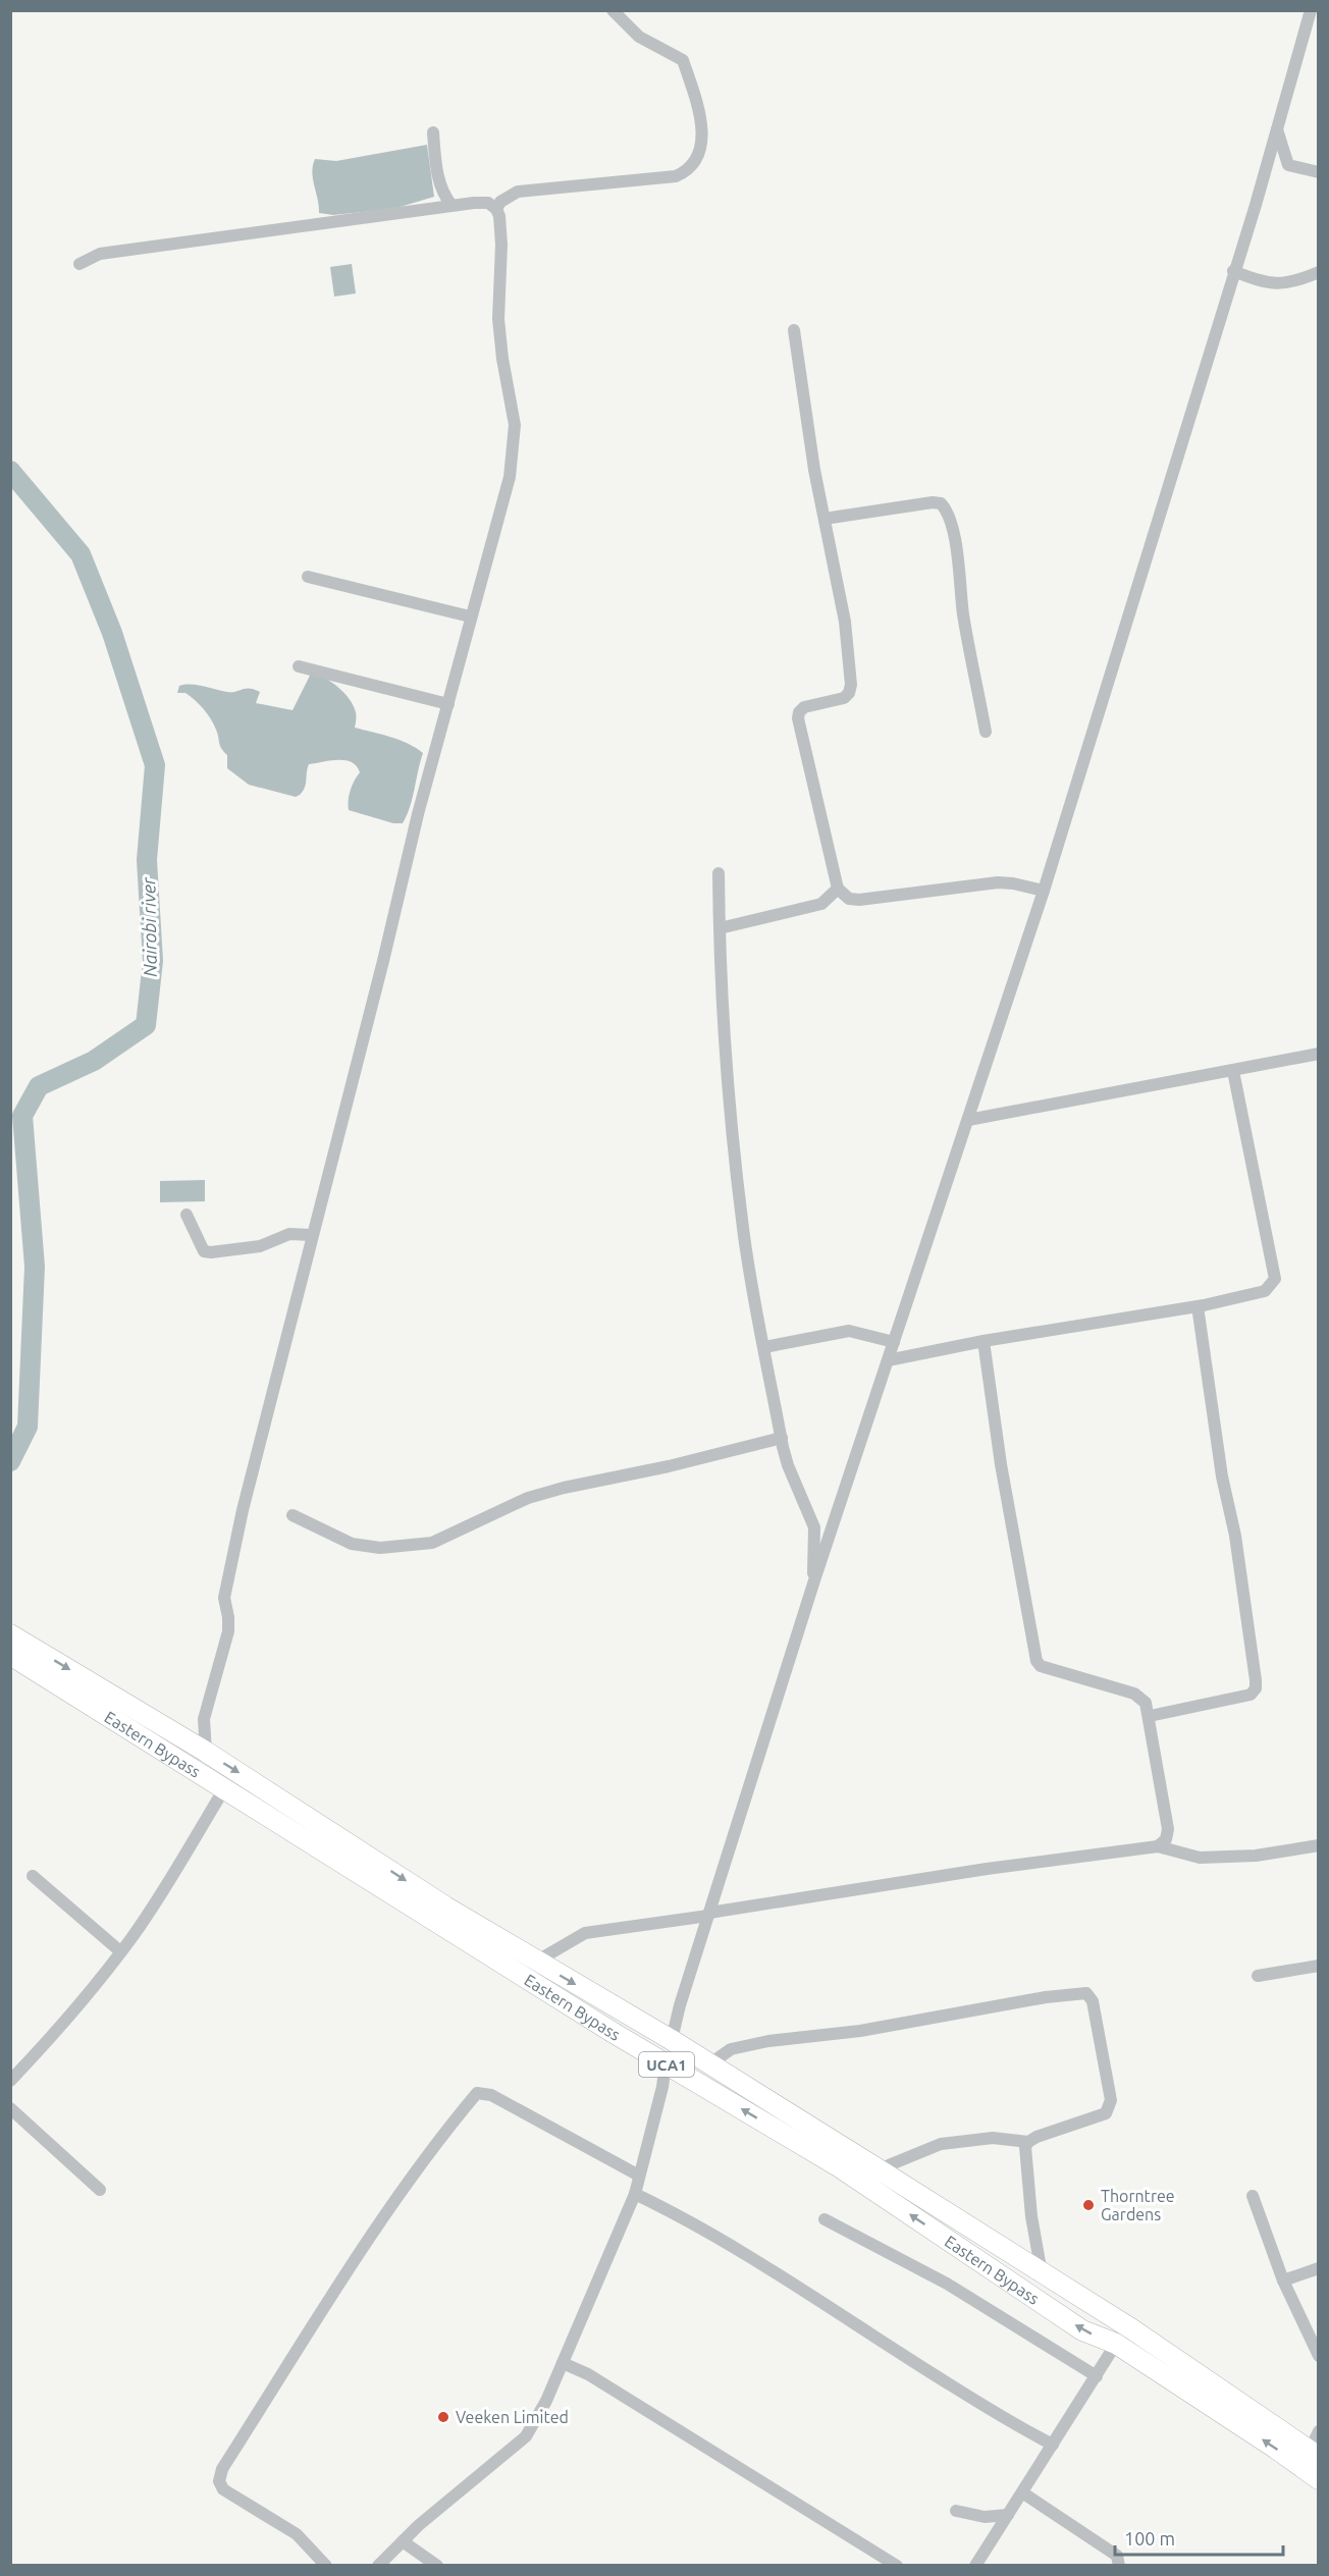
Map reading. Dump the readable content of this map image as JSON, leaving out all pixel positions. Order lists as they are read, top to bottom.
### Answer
{
  "streets": {
    "main road": ["Eastern Bypass", "UCA1"]
  },
  "water": ["Nairobi river"],
  "places": ["Thorntree Gardens", "Veeken Limited"],
  "scale_bar": "100 m"
}
